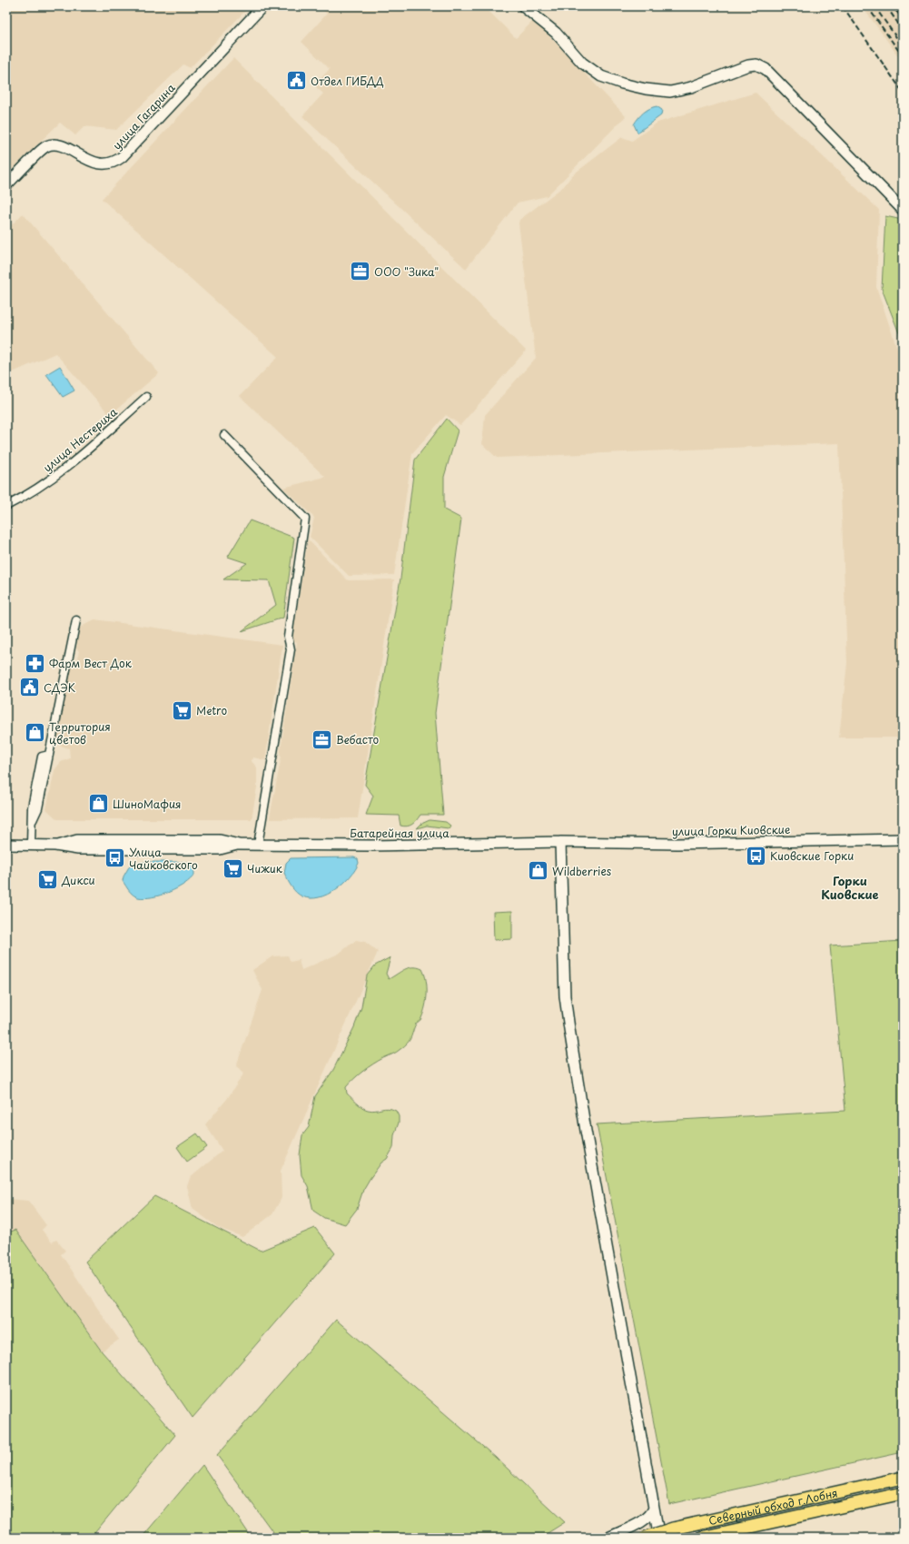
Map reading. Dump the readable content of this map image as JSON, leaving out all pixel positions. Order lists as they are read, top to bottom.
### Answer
{
  "streets": {
    "main road": ["Северный обход г.Лобня"],
    "street": [
      "улица Гагарина",
      "улица Нестериха",
      "улица Горки Киовские",
      "Батарейная улица"
    ]
  },
  "crossings": [
    ["улица Горки Киовские", "Батарейная улица"]
  ],
  "districts": ["Горки Киовские"],
  "places": {
    "public building": ["Отдел ГИБДД", "СДЭК"],
    "office": ["ООО \"Зика\"", "Вебасто"],
    "pharmacy": ["Фарм Вест Док"],
    "supermarket": ["Metro", "Чижик", "Дикси"],
    "shop": ["Территория цветов", "ШиноМафия", "Wildberries"],
    "bus stop": ["Киовские Горки", "Улица Чайковского"]
  }
}
